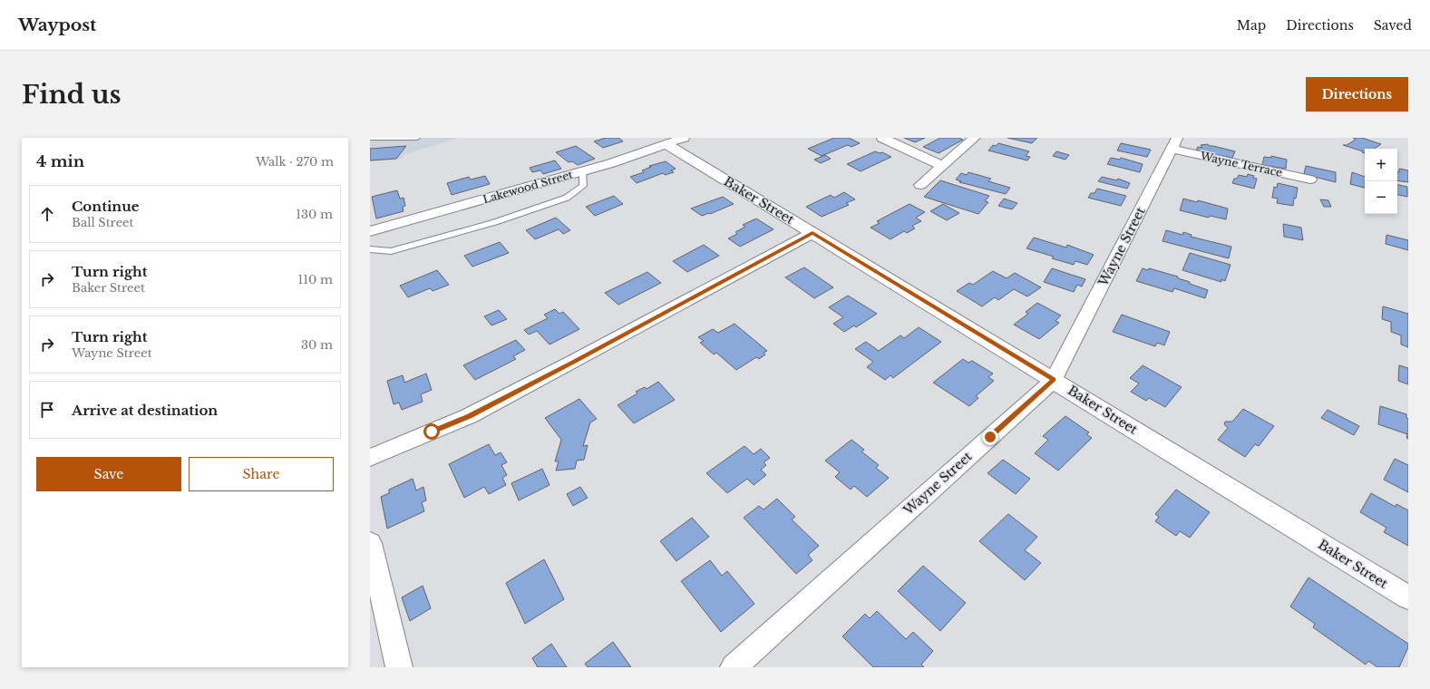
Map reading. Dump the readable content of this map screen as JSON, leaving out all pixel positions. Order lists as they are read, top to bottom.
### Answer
{
  "streets": {
    "street": [
      "Wayne Terrace",
      "Lakewood Street",
      "Baker Street",
      "Wayne Street"
    ]
  },
  "crossings": [
    ["Wayne Terrace", "Wayne Street"],
    ["Lakewood Street", "Baker Street"],
    ["Baker Street", "Wayne Street"]
  ],
  "page": {
    "header": "Waypost",
    "nav": ["Map", "Directions", "Saved"],
    "buttons": [
      "Directions",
      ["Save", "Share"]
    ],
    "title": "Find us",
    "heading": ["4 min", "Walk · 270 m"],
    "map_buttons": ["+", "−"],
    "list": [
      ["Continue", "Ball Street", "130 m"],
      ["Turn right", "Baker Street", "110 m"],
      ["Turn right", "Wayne Street", "30 m"],
      "Arrive at destination"
    ]
  }
}
